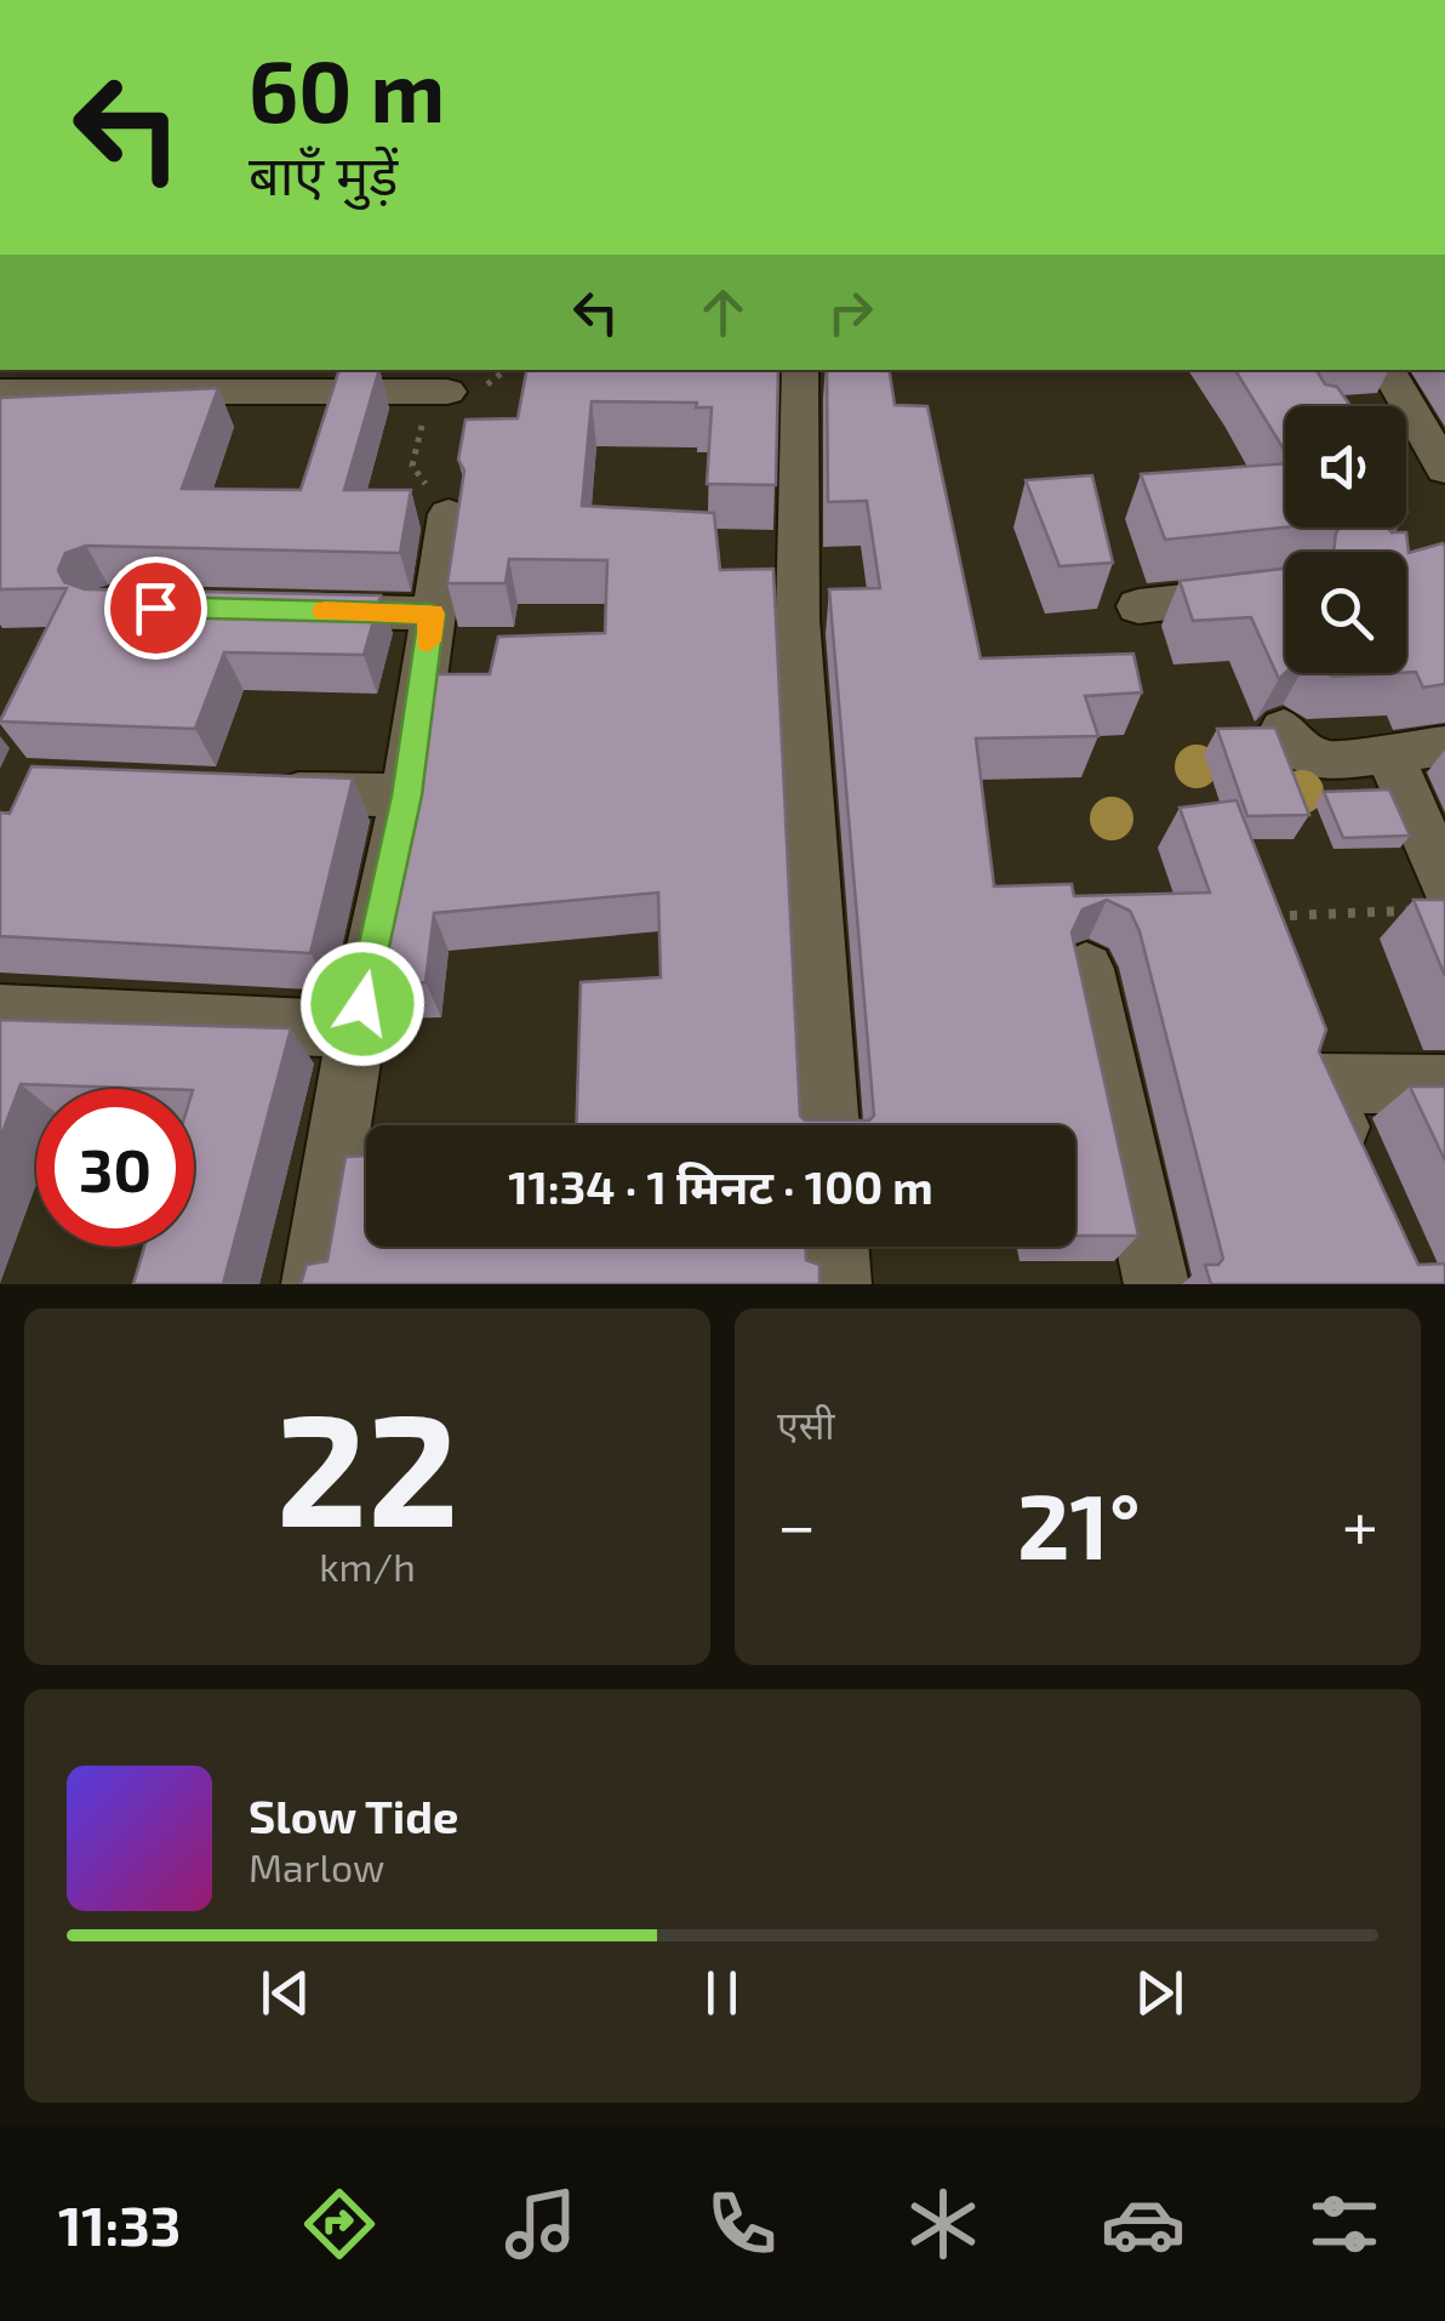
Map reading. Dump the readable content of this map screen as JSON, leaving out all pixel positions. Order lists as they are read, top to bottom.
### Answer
{
  "page": {
    "turn": ["60 m", "बाएँ मुड़ें"],
    "limit": "30",
    "trip": "11:34 · 1 मिनट · 100 m",
    "tile": [
      ["22", "km/h"],
      "एसी"
    ],
    "heat": ["−", "21°", "+"],
    "song": ["Slow Tide", "Marlow"],
    "tabs": "11:33"
  }
}
